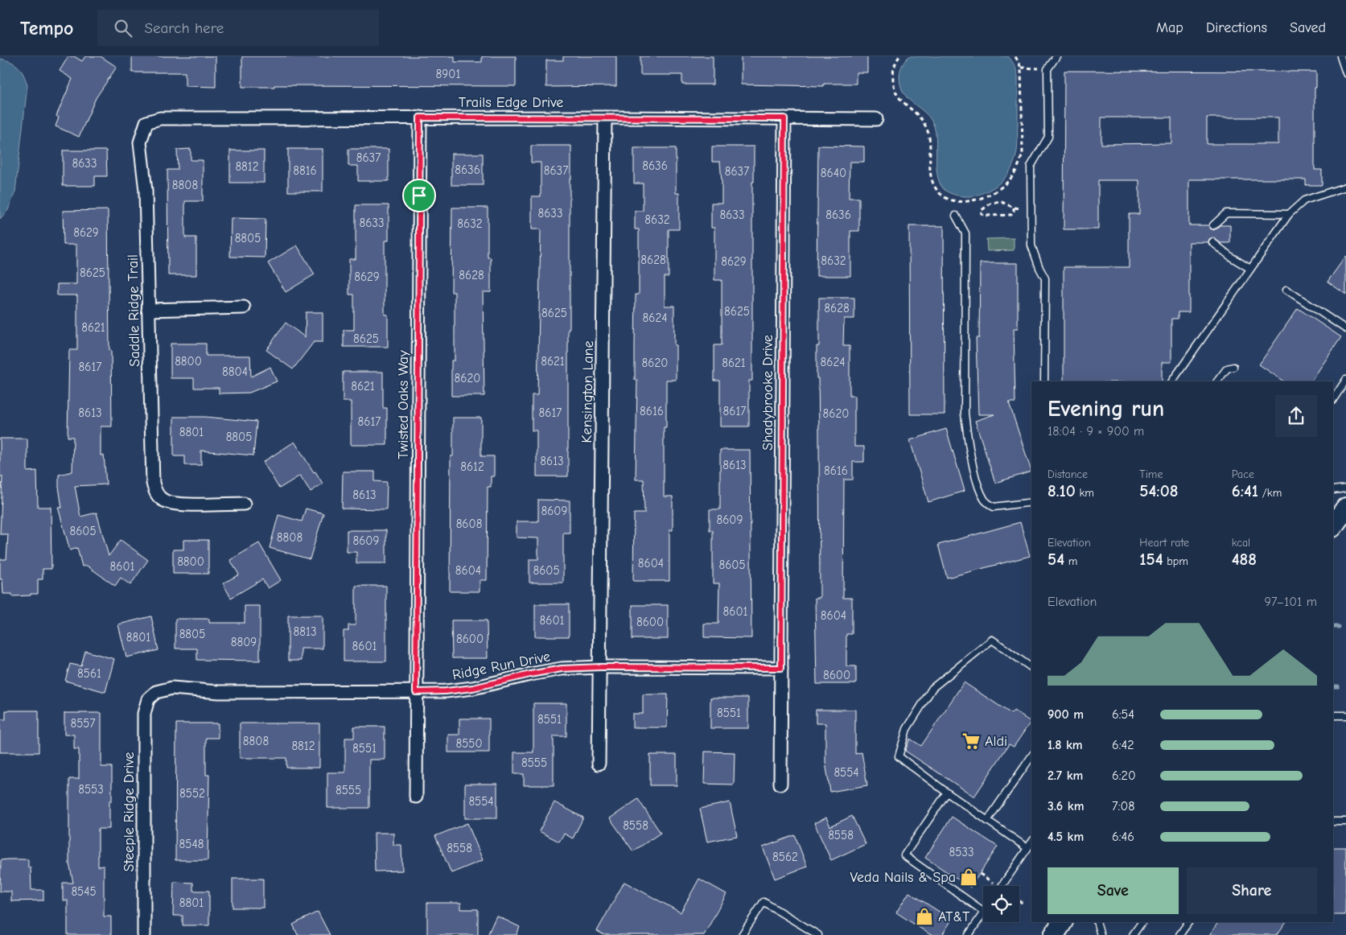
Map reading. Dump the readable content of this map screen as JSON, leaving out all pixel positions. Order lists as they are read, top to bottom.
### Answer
{
  "streets": {
    "street": [
      "Trails Edge Drive",
      "Saddle Ridge Trail",
      "Kensington Lane",
      "Shadybrooke Drive",
      "Twisted Oaks Way",
      "Ridge Run Drive",
      "Steeple Ridge Drive"
    ]
  },
  "crossings": [
    ["Trails Edge Drive", "Saddle Ridge Trail"],
    ["Trails Edge Drive", "Kensington Lane"],
    ["Trails Edge Drive", "Shadybrooke Drive"],
    ["Trails Edge Drive", "Twisted Oaks Way"],
    ["Kensington Lane", "Ridge Run Drive"],
    ["Shadybrooke Drive", "Ridge Run Drive"],
    ["Twisted Oaks Way", "Ridge Run Drive"],
    ["Ridge Run Drive", "Steeple Ridge Drive"]
  ],
  "places": {
    "supermarket": ["Aldi"],
    "shop": ["Veda Nails & Spa", "AT&T"]
  },
  "house_numbers": [
    "8901",
    "8637",
    "8633",
    "8636",
    "8812",
    "8636",
    "8816",
    "8637",
    "8637",
    "8640",
    "8808",
    "8633",
    "8633",
    "8636",
    "8632",
    "8633",
    "8632",
    "8629",
    "8805",
    "8628",
    "8632",
    "8629",
    "8625",
    "8628",
    "8629",
    "8628",
    "8625",
    "8625",
    "8624",
    "8621",
    "8625",
    "8800",
    "8621",
    "8624",
    "8620",
    "8621",
    "8617",
    "8804",
    "8620",
    "8621",
    "8616",
    "8617",
    "8613",
    "8617",
    "8620",
    "8617",
    "8801",
    "8805",
    "8613",
    "8613",
    "8612",
    "8616",
    "8613",
    "8609",
    "8609",
    "8608",
    "8605",
    "8808",
    "8609",
    "8800",
    "8604",
    "8605",
    "8601",
    "8604",
    "8605",
    "8601",
    "8604",
    "8601",
    "8600",
    "8813",
    "8805",
    "8801",
    "8600",
    "8809",
    "8601",
    "8561",
    "8600",
    "8551",
    "8551",
    "8557",
    "8808",
    "8550",
    "8812",
    "8551",
    "8555",
    "8554",
    "8553",
    "8555",
    "8552",
    "8554",
    "8558",
    "8558",
    "8548",
    "8558",
    "8533",
    "8562",
    "8545",
    "8801"
  ],
  "page": {
    "header": "Tempo",
    "search": "Search here",
    "nav": ["Map", "Directions", "Saved"],
    "heading": ["Evening run", "18:04 · 9 × 900 m"],
    "stats": [
      ["Distance", "8.10 km"],
      ["Time", "54:08"],
      ["Pace", "6:41 /km"],
      ["Elevation", "54 m"],
      ["Heart rate", "154 bpm"],
      ["kcal", "488"]
    ],
    "chart": ["Elevation", "97–101 m"],
    "list": [
      {
        "name": "900 m",
        "note": "6:54"
      },
      {
        "name": "1.8 km",
        "note": "6:42"
      },
      {
        "name": "2.7 km",
        "note": "6:20"
      },
      {
        "name": "3.6 km",
        "note": "7:08"
      },
      {
        "name": "4.5 km",
        "note": "6:46"
      }
    ],
    "buttons": ["Save", "Share"]
  }
}
